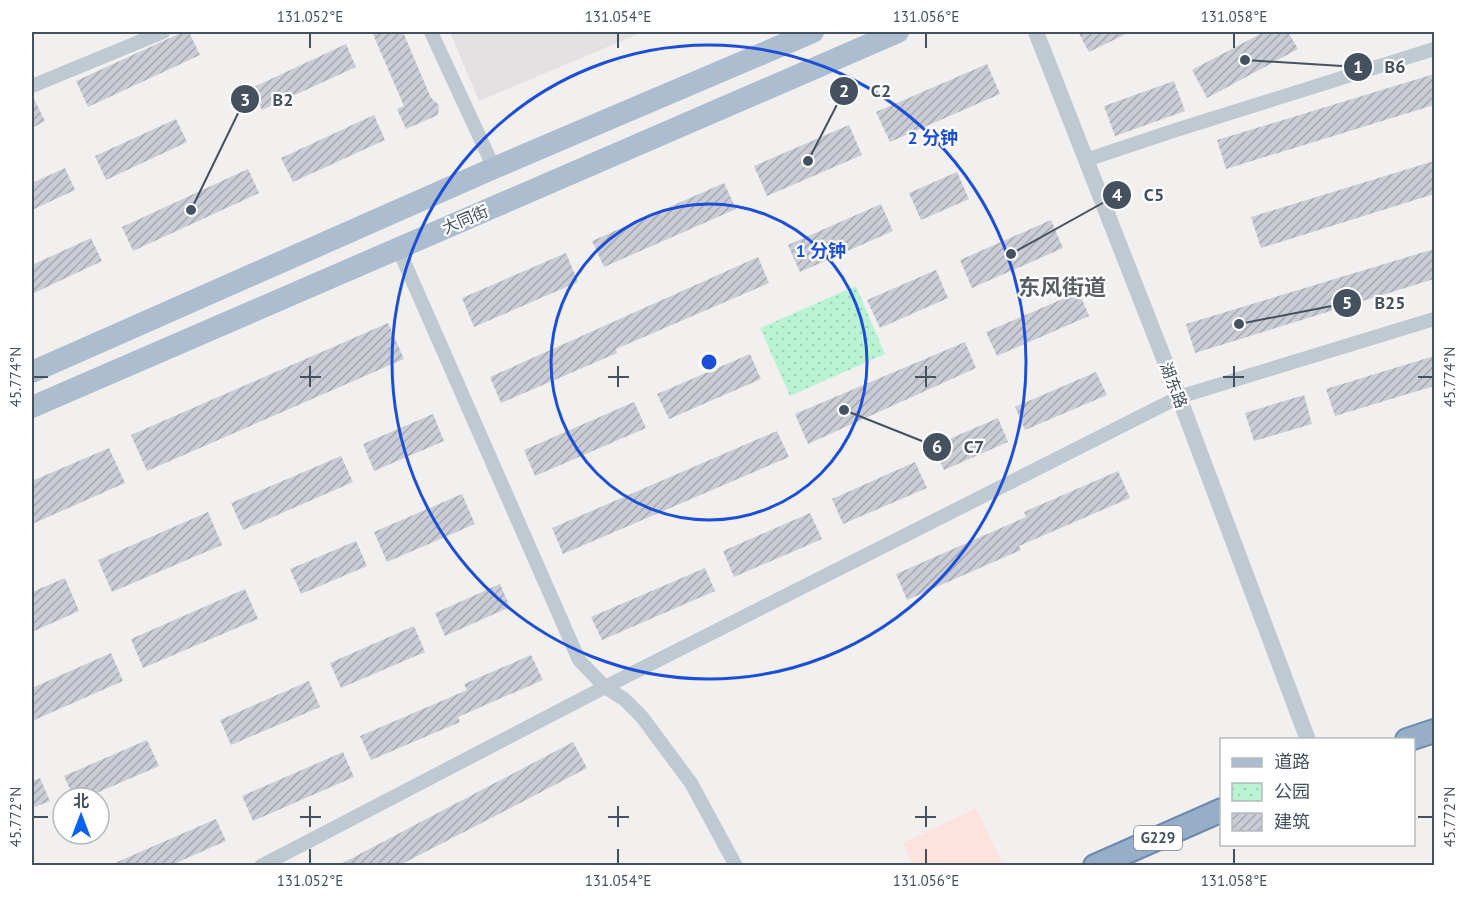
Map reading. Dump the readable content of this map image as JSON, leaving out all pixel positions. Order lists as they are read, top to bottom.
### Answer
{
  "streets": {
    "highway": ["G229"],
    "main road": ["大同街"],
    "street": ["湖东路"]
  },
  "districts": ["东风街道"],
  "places": [
    "B6",
    "C2",
    "B2",
    "C5",
    "B25",
    "C7"
  ],
  "legend": ["道路", "公园", "建筑"],
  "north": "top",
  "coordinates": [
    "131.052°E",
    "131.054°E",
    "131.056°E",
    "131.058°E",
    "45.774°N",
    "45.772°N"
  ],
  "rings": ["2 分钟", "1 分钟"]
}
